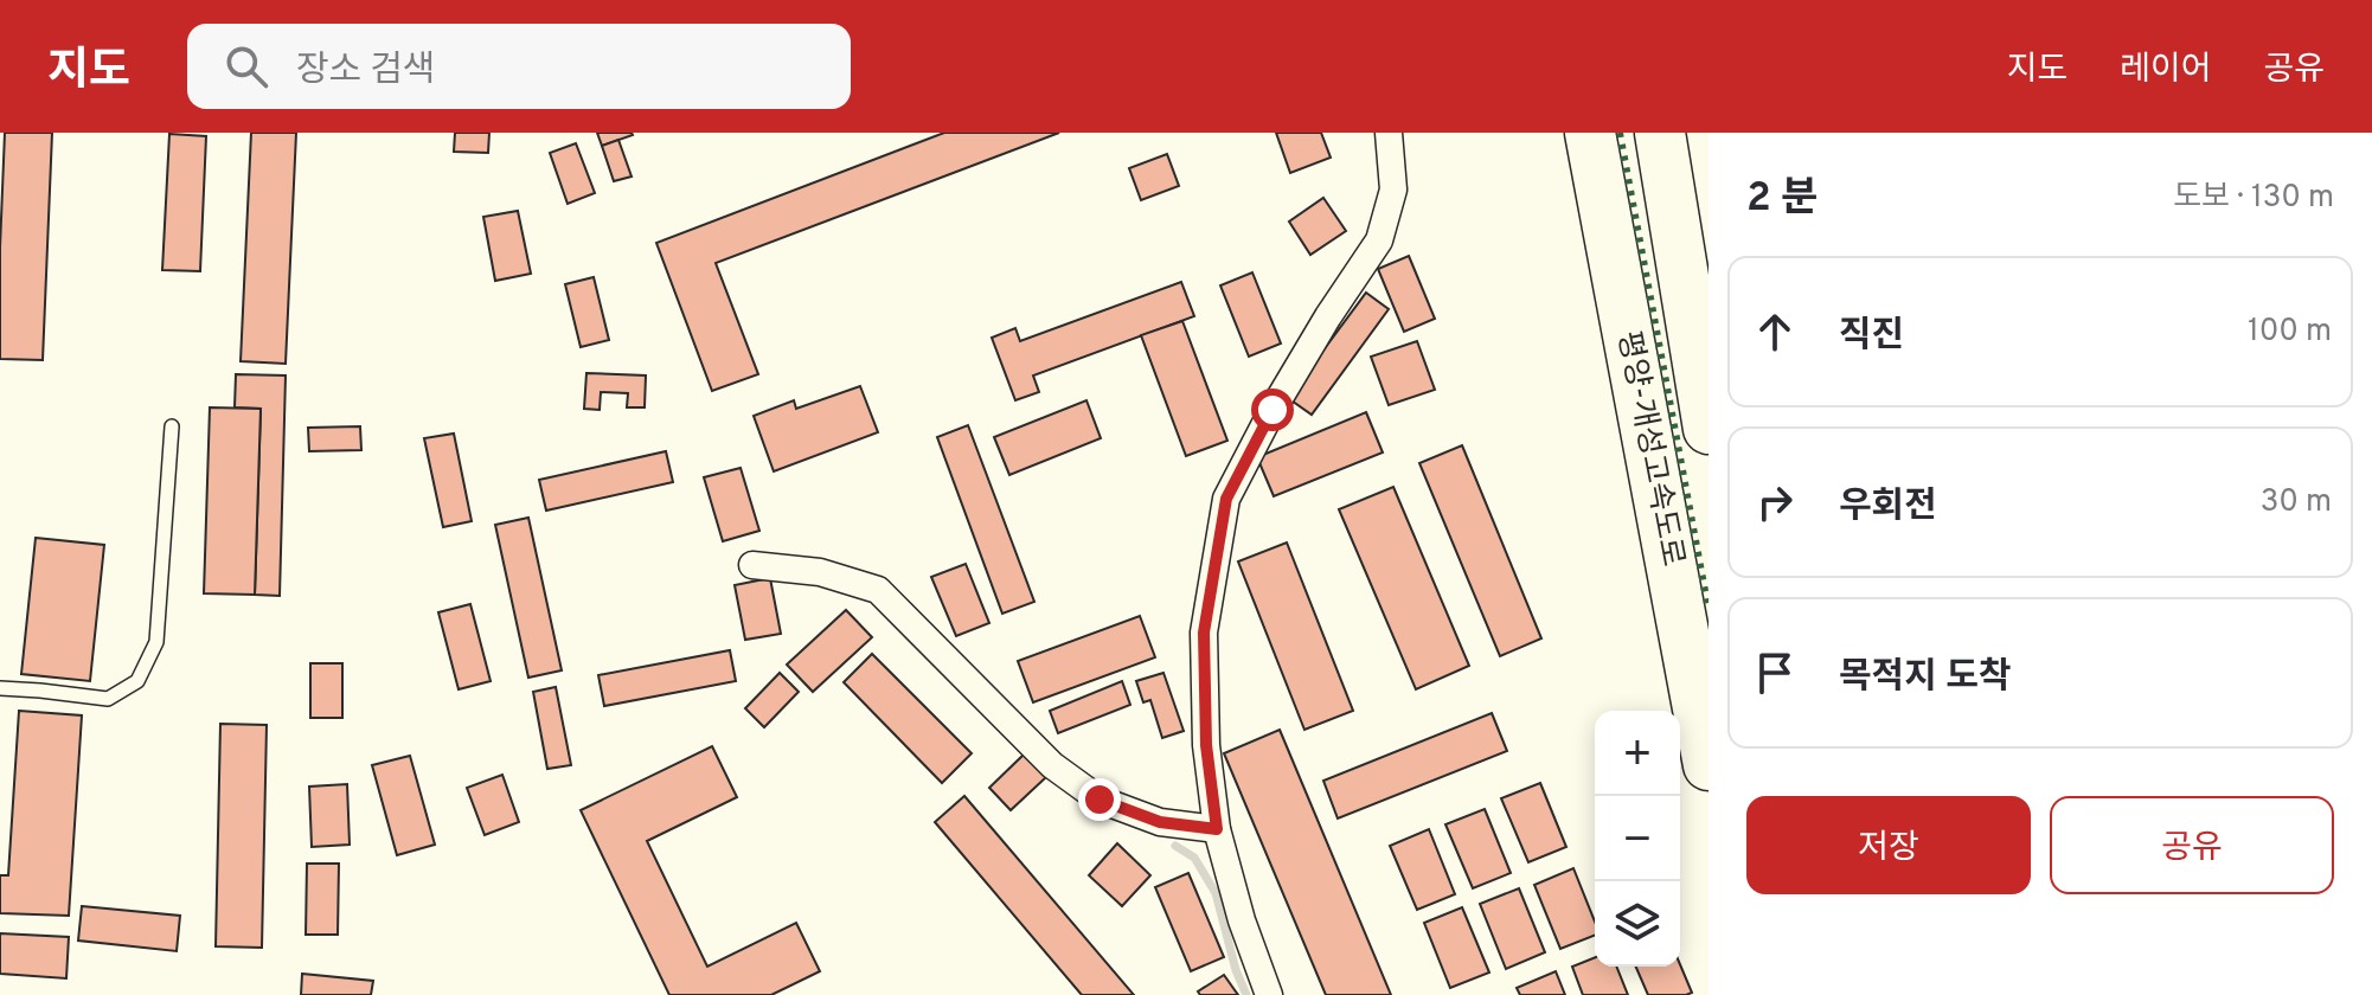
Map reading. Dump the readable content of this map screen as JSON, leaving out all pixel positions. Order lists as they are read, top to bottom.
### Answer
{
  "streets": {
    "highway": ["평양-개성고속도로"]
  },
  "page": {
    "header": "지도",
    "search": "장소 검색",
    "nav": ["지도", "레이어", "공유"],
    "heading": ["2 분", "도보 · 130 m"],
    "list": [
      ["직진", "100 m"],
      ["우회전", "30 m"],
      "목적지 도착"
    ],
    "map_buttons": ["+", "−"],
    "buttons": ["저장", "공유"]
  }
}
